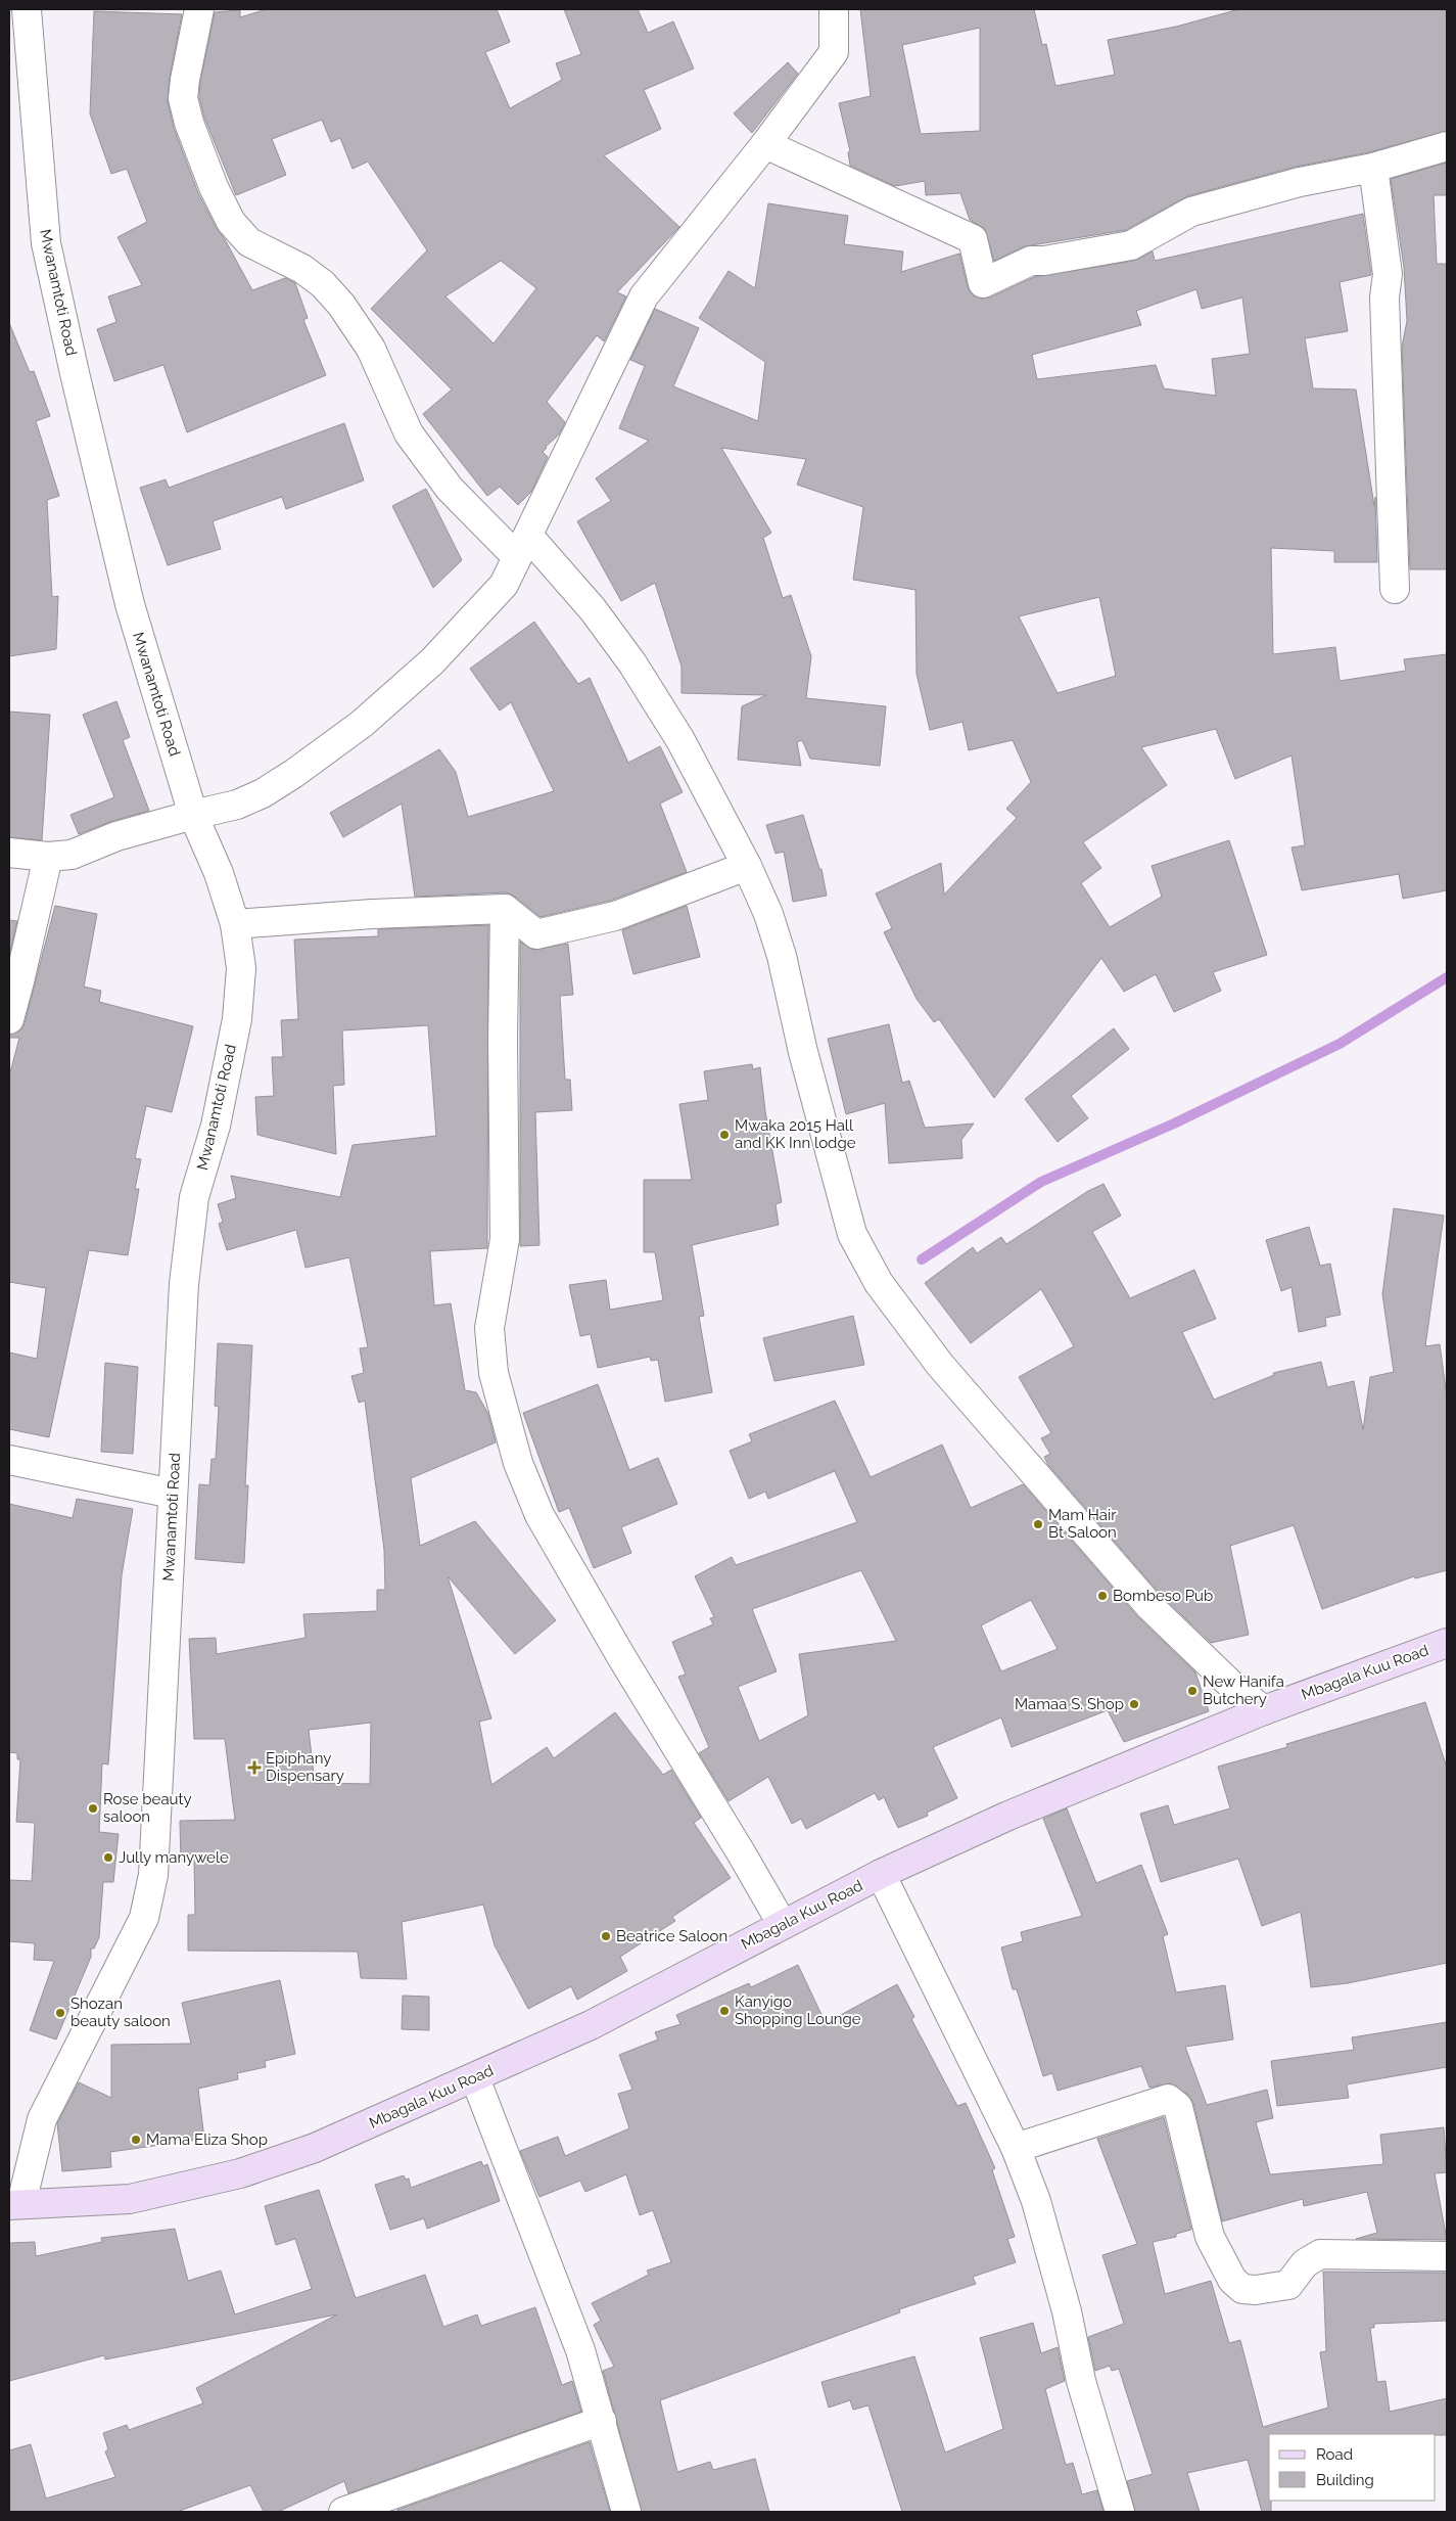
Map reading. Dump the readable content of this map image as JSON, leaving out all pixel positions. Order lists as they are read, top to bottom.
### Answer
{
  "streets": {
    "street": ["Mwanamtoti Road", "Mbagala Kuu Road"]
  },
  "crossings": [
    ["Mwanamtoti Road", "Mbagala Kuu Road"]
  ],
  "places": {
    "other": [
      "Mwaka 2015 Hall and KK Inn lodge",
      "Mam Hair Bt Saloon",
      "Bombeso Pub",
      "New Hanifa Butchery",
      "Mamaa S. Shop",
      "Rose beauty saloon",
      "Jully manywele",
      "Beatrice Saloon",
      "Kanyigo Shopping Lounge",
      "Shozan beauty saloon",
      "Mama Eliza Shop"
    ],
    "health": ["Epiphany Dispensary"]
  },
  "legend": ["Road", "Building"]
}
